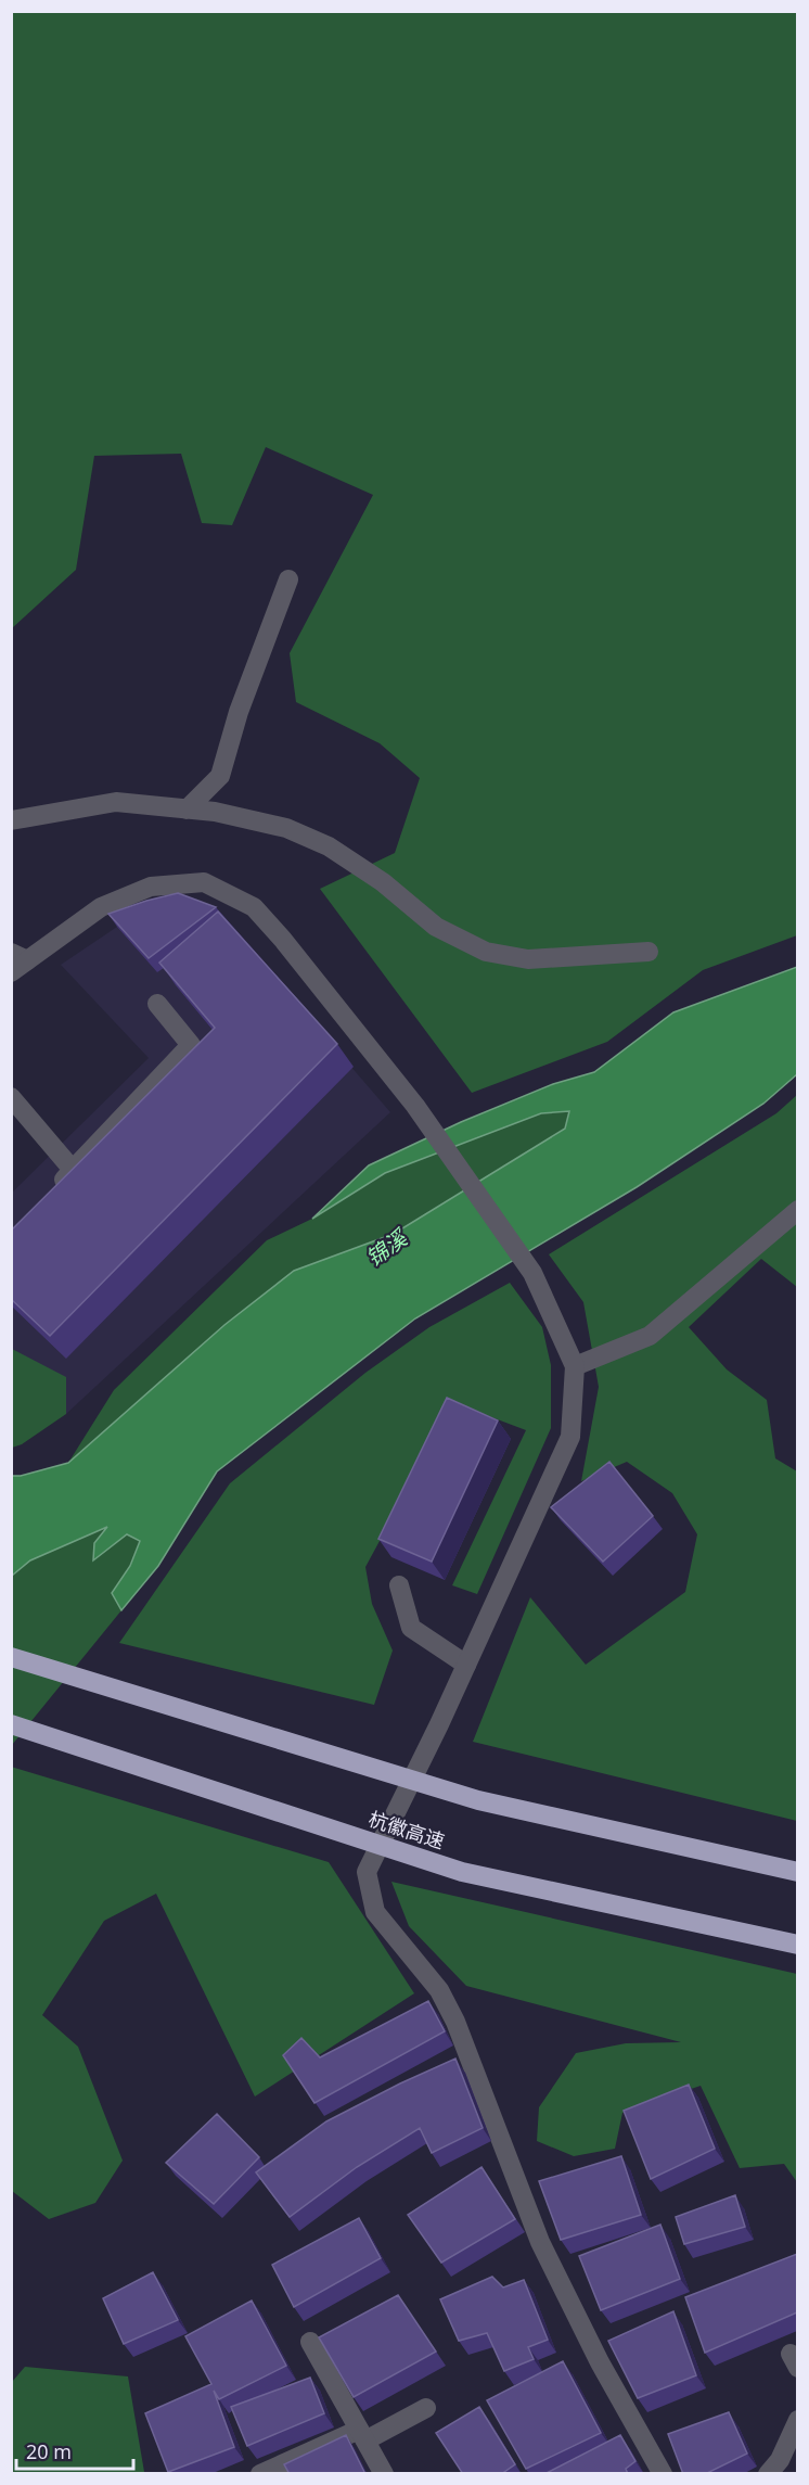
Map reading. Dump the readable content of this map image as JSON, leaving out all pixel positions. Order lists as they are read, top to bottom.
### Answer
{
  "streets": {
    "highway": ["杭徽高速"]
  },
  "water": ["锦溪"],
  "scale_bar": "20 m"
}
